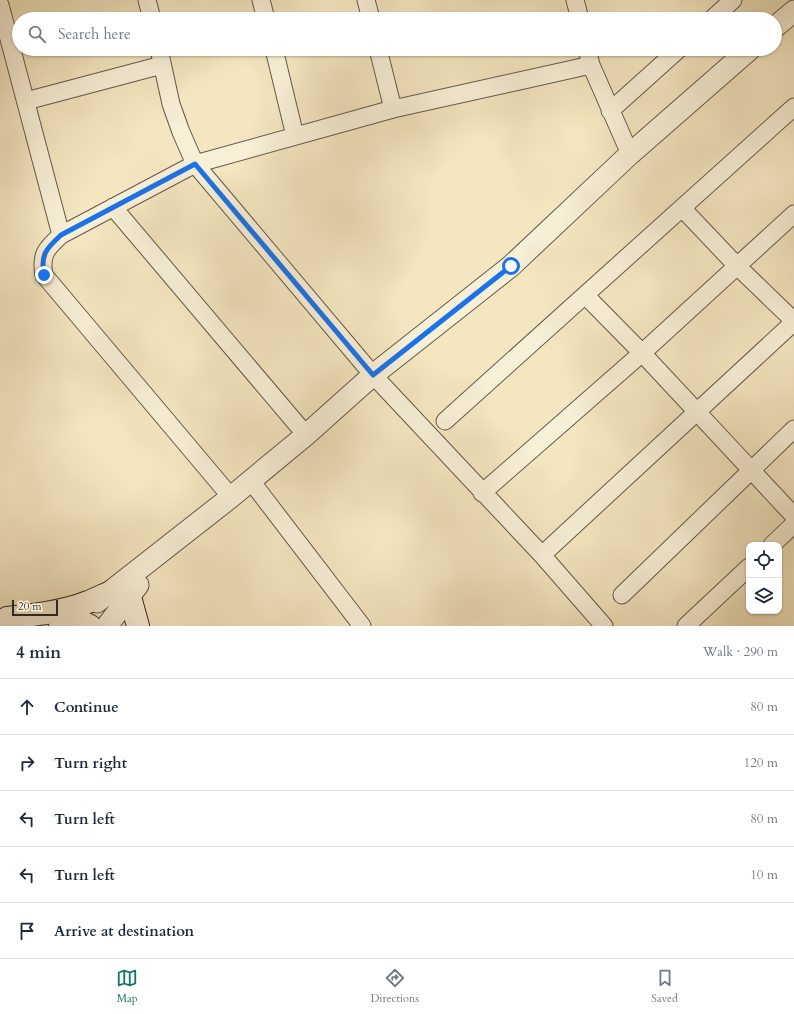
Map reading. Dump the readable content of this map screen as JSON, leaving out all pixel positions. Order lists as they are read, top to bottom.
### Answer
{
  "scale_bar": "20 m",
  "page": {
    "search": "Search here",
    "scale": "20 m",
    "heading": ["4 min", "Walk · 290 m"],
    "list": [
      ["Continue", "80 m"],
      ["Turn right", "120 m"],
      ["Turn left", "80 m"],
      ["Turn left", "10 m"],
      "Arrive at destination"
    ],
    "nav": ["Map", "Directions", "Saved"]
  }
}
